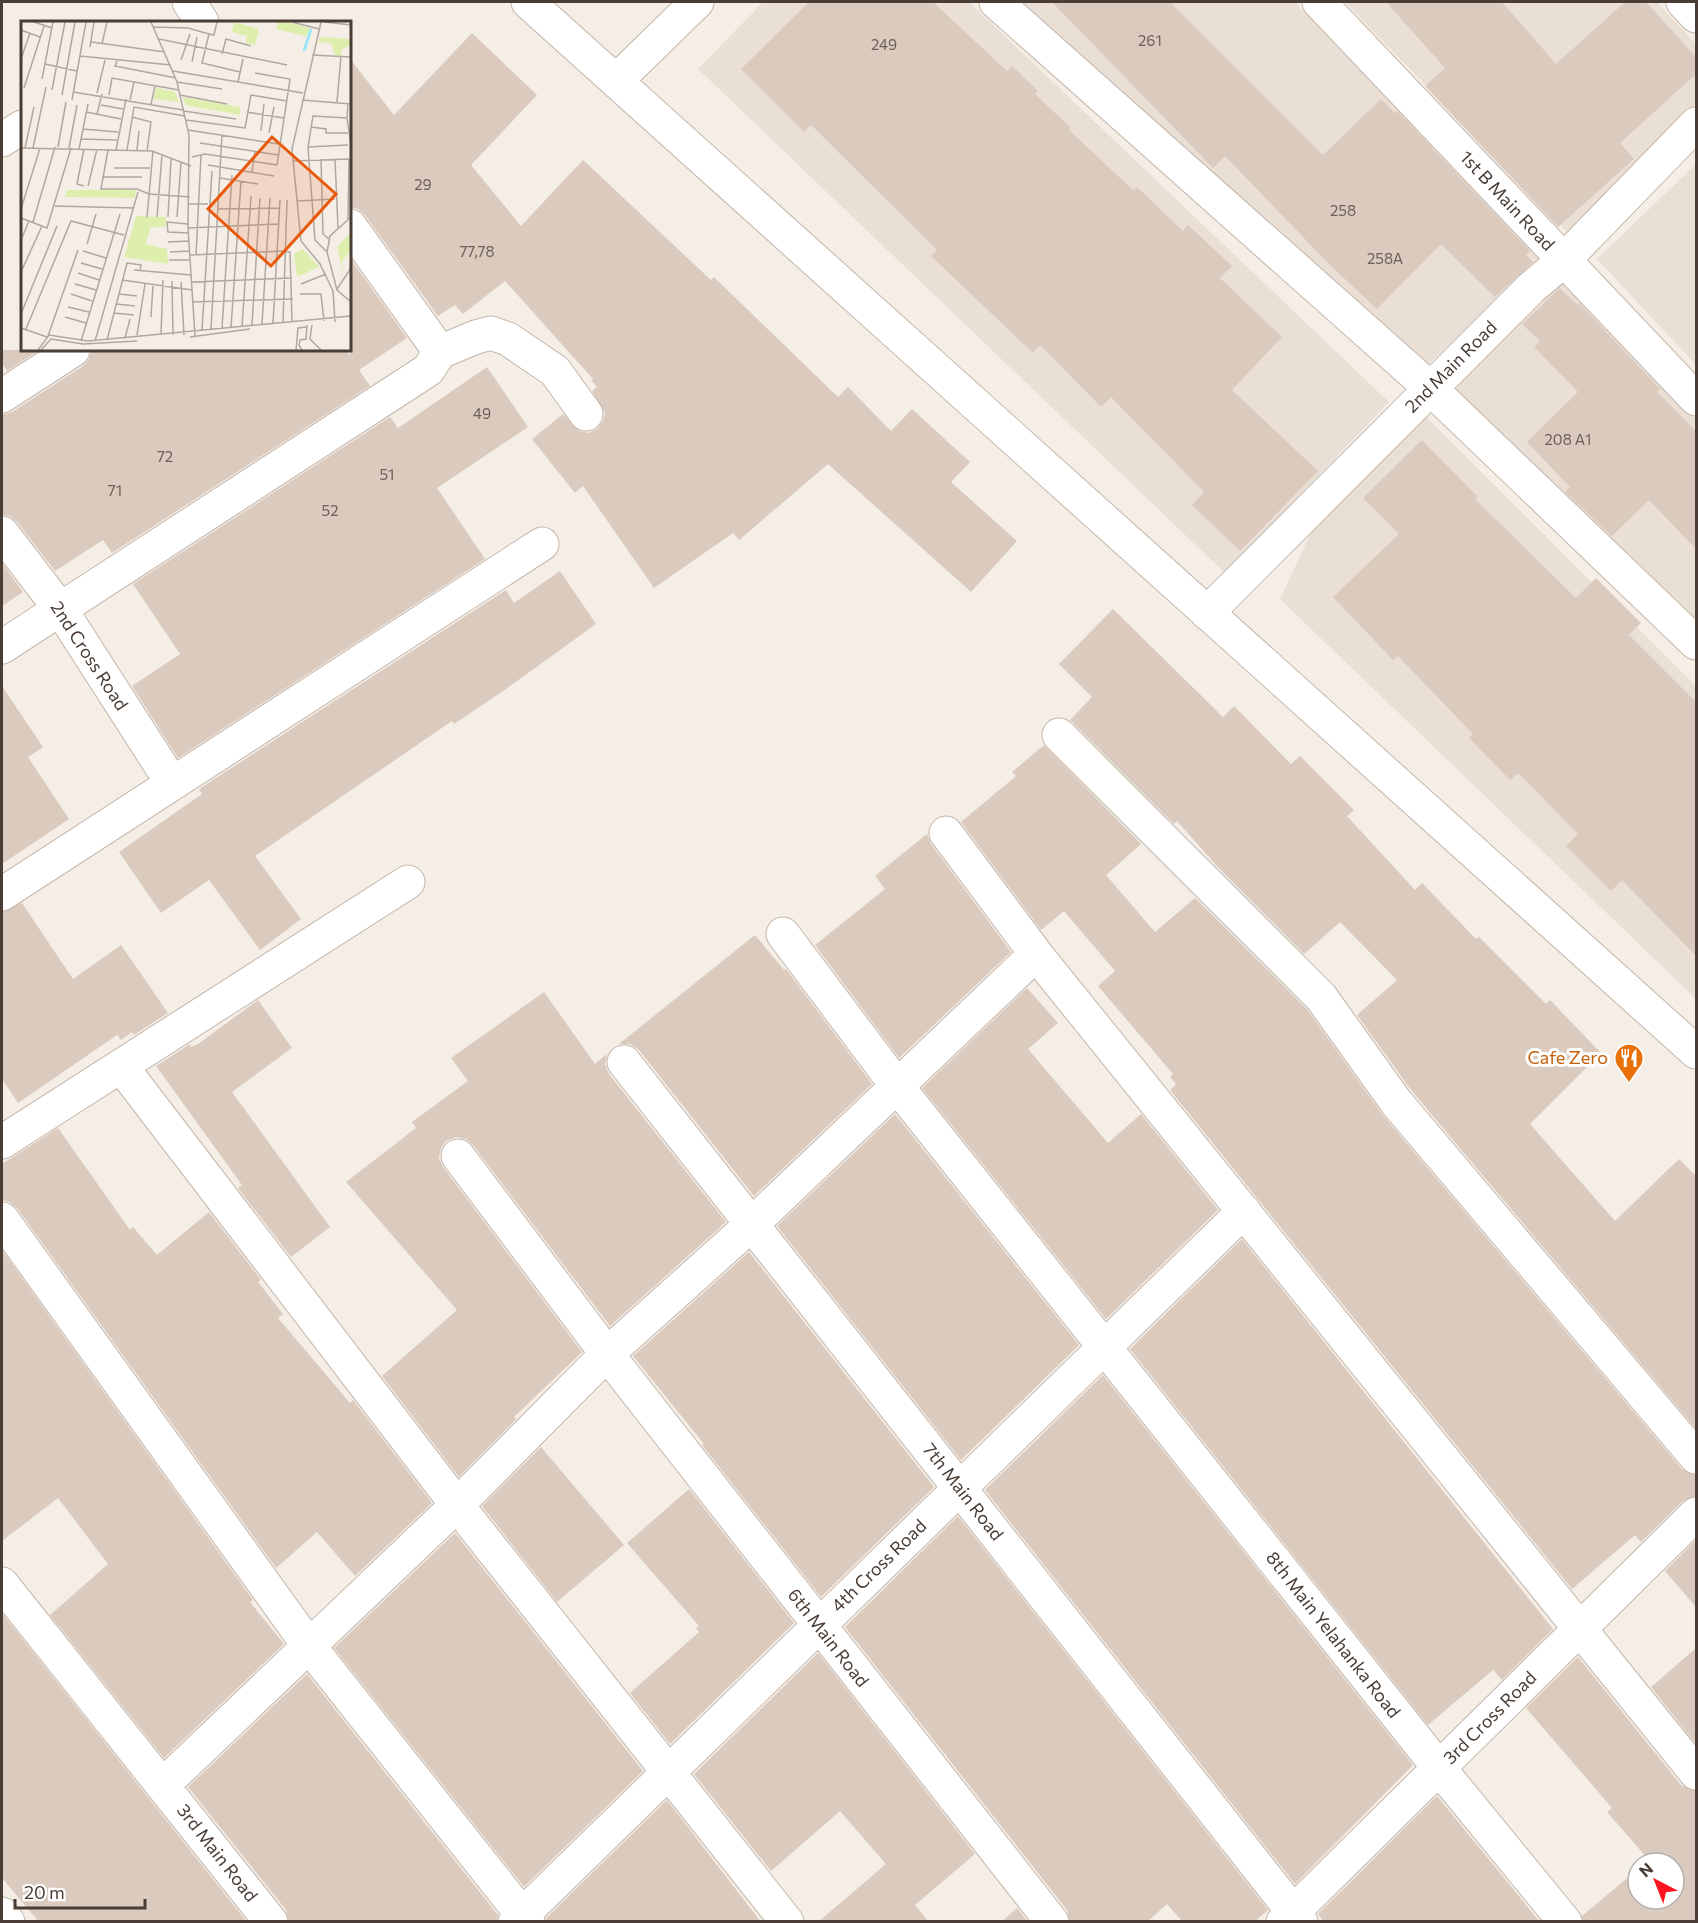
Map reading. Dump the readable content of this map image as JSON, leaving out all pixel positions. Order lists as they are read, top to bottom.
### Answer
{
  "streets": {
    "street": [
      "1st B Main Road",
      "2nd Main Road",
      "2nd Cross Road",
      "7th Main Road",
      "4th Cross Road",
      "8th Main Yelahanka Road",
      "6th Main Road",
      "3rd Cross Road",
      "3rd Main Road"
    ]
  },
  "crossings": [
    ["1st B Main Road", "2nd Main Road"],
    ["7th Main Road", "4th Cross Road"],
    ["7th Main Road", "3rd Cross Road"],
    ["4th Cross Road", "8th Main Yelahanka Road"],
    ["4th Cross Road", "6th Main Road"],
    ["8th Main Yelahanka Road", "3rd Cross Road"]
  ],
  "places": {
    "restaurant": ["Cafe Zero"]
  },
  "house_numbers": [
    "261",
    "249",
    "29",
    "258",
    "77,78",
    "258A",
    "49",
    "208 A1",
    "72",
    "51",
    "71",
    "52"
  ],
  "scale_bar": "20 m",
  "north": "top left"
}
